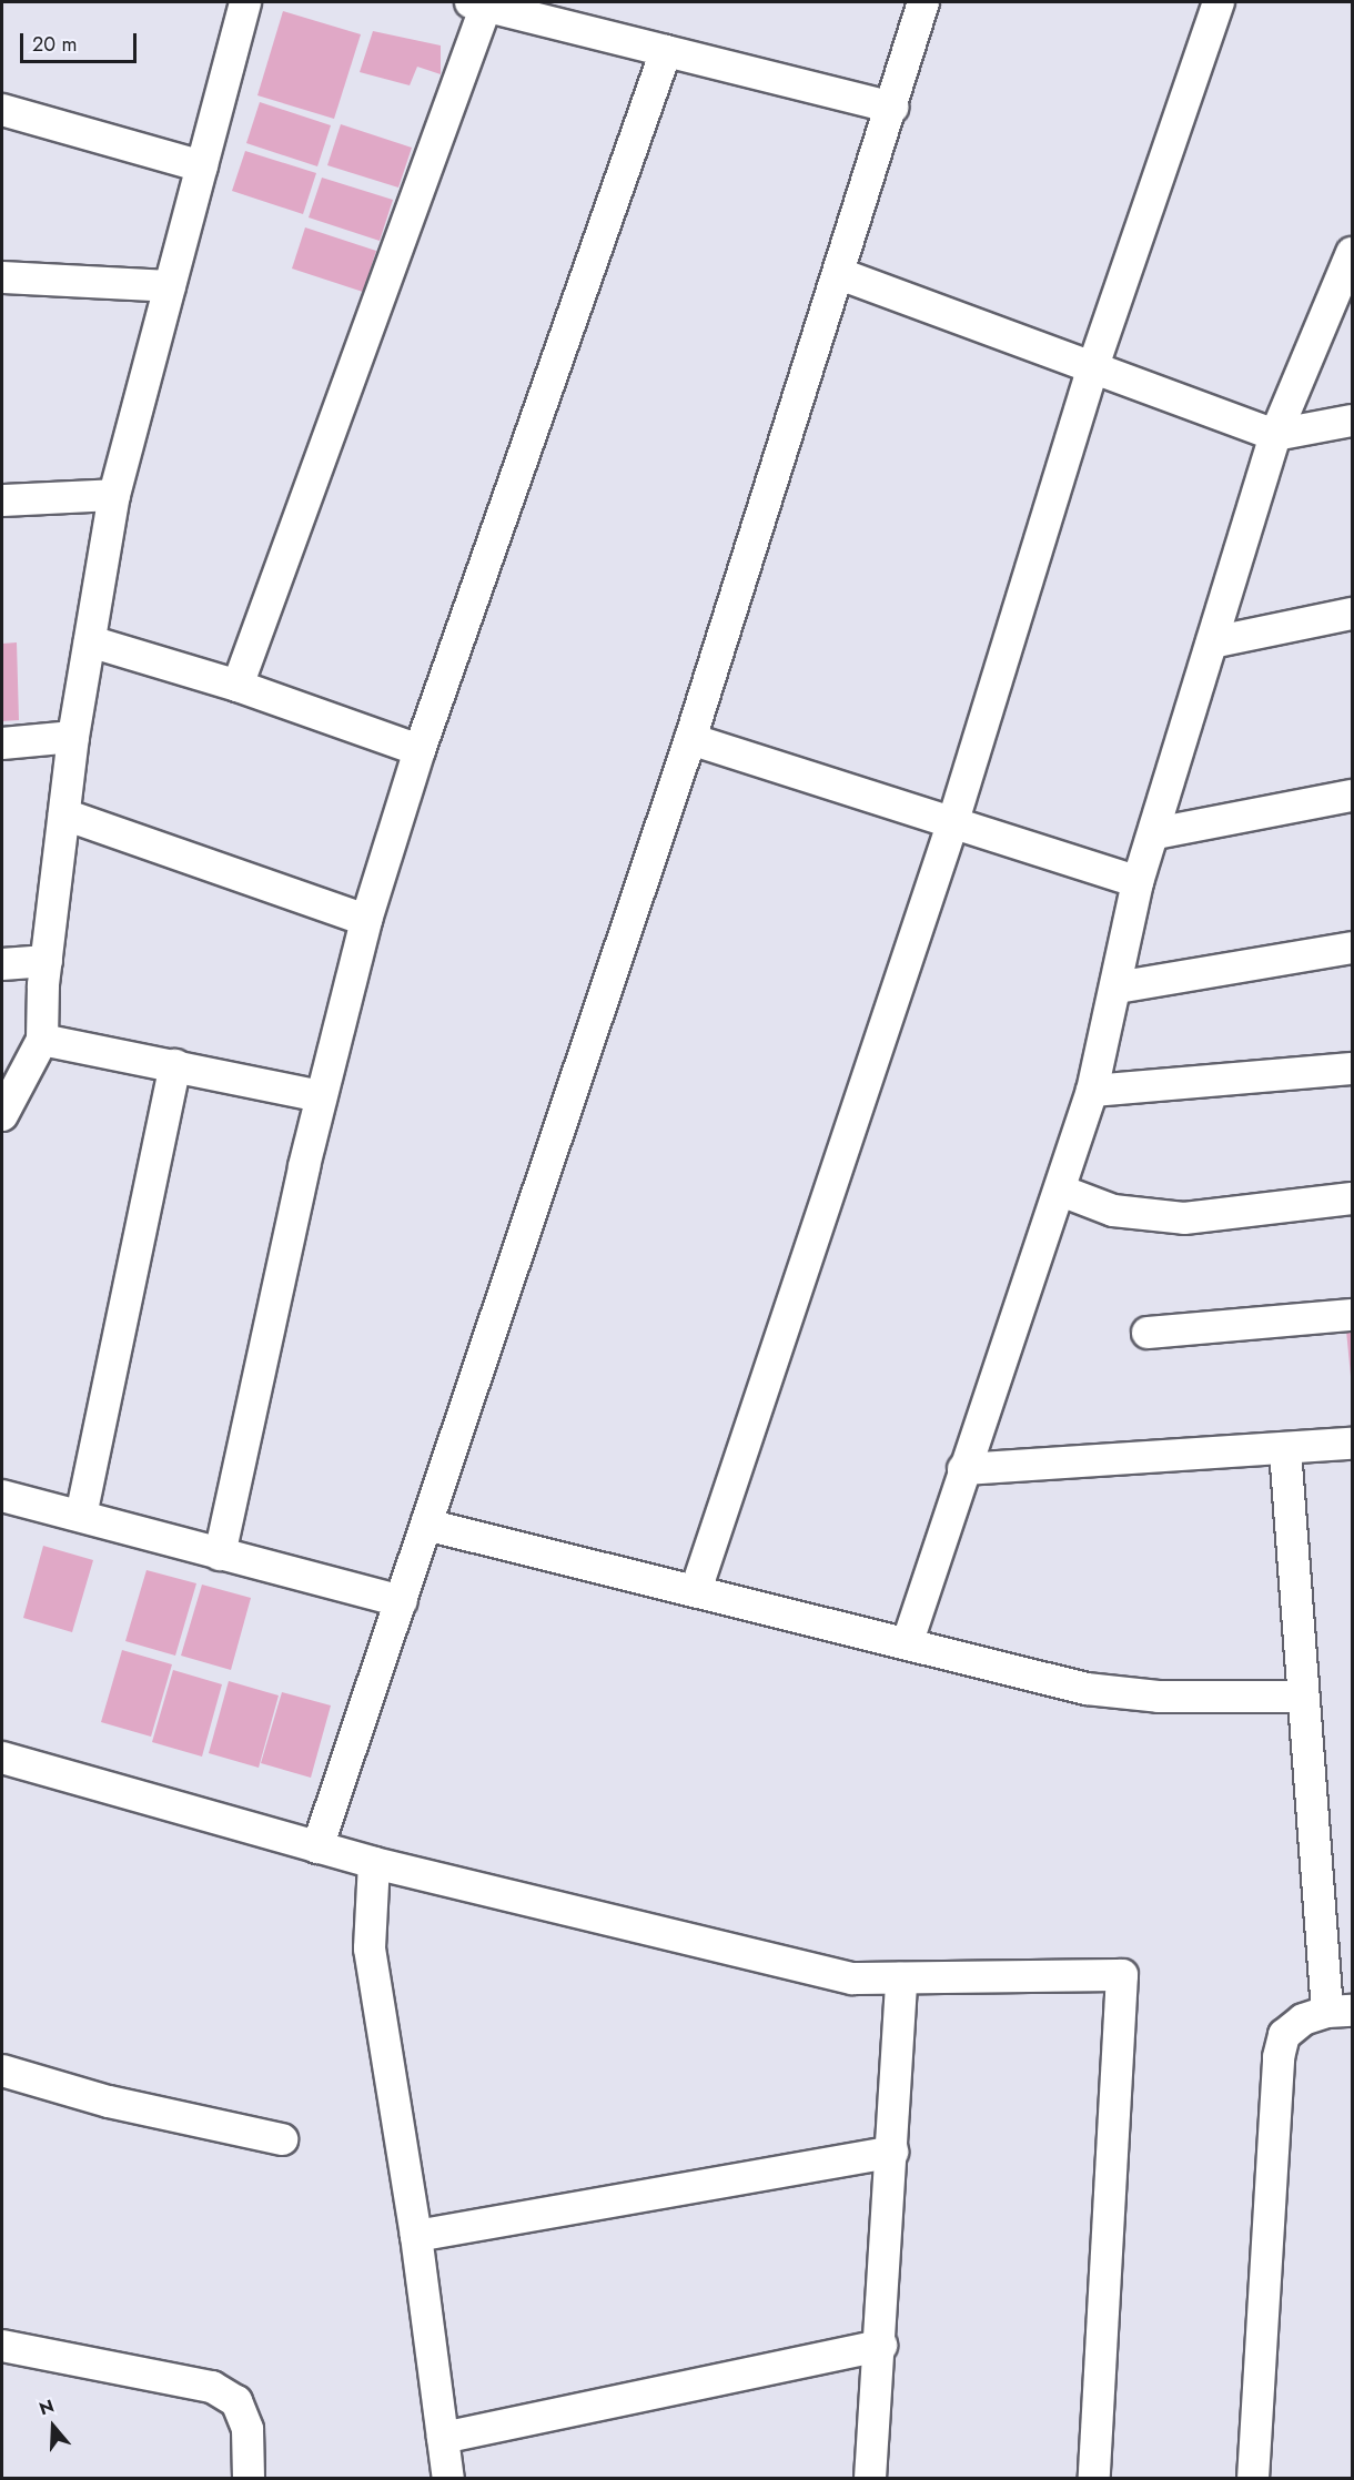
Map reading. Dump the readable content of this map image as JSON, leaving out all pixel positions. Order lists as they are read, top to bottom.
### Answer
{
  "scale_bar": "20 m",
  "north": "top"
}
